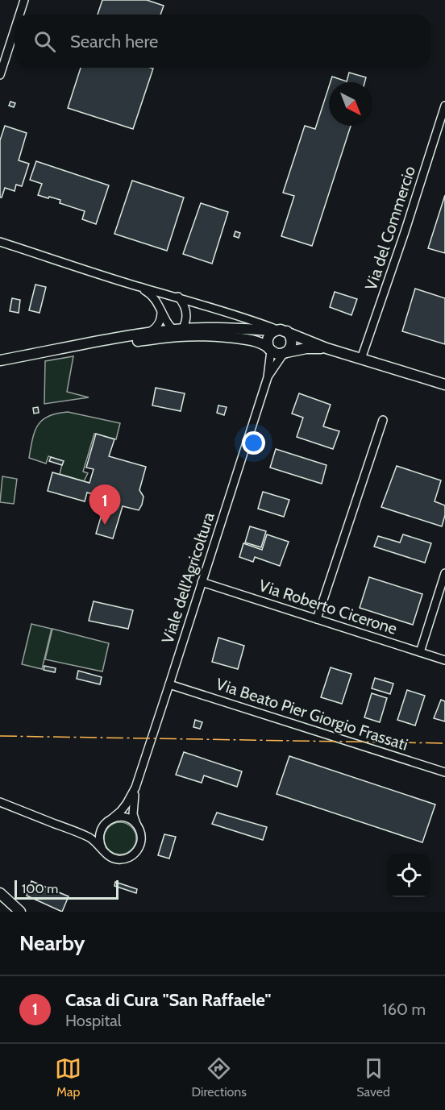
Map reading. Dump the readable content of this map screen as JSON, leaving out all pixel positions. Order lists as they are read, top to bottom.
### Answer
{
  "streets": {
    "street": [
      "Via del Commercio",
      "Viale dell'Agricoltura",
      "Via Roberto Cicerone",
      "Via Beato Pier Giorgio Frassati"
    ]
  },
  "crossings": [
    ["Viale dell'Agricoltura", "Via Roberto Cicerone"],
    ["Viale dell'Agricoltura", "Via Beato Pier Giorgio Frassati"]
  ],
  "scale_bar": "100 m",
  "north": "bottom right",
  "page": {
    "search": "Search here",
    "pins": "1",
    "scale": "100 m",
    "heading": "Nearby",
    "list": [
      {
        "mark": "1",
        "name": "Casa di Cura \"San Raffaele\"",
        "note": "Hospital",
        "value": "160 m"
      }
    ],
    "nav": ["Map", "Directions", "Saved"]
  }
}
